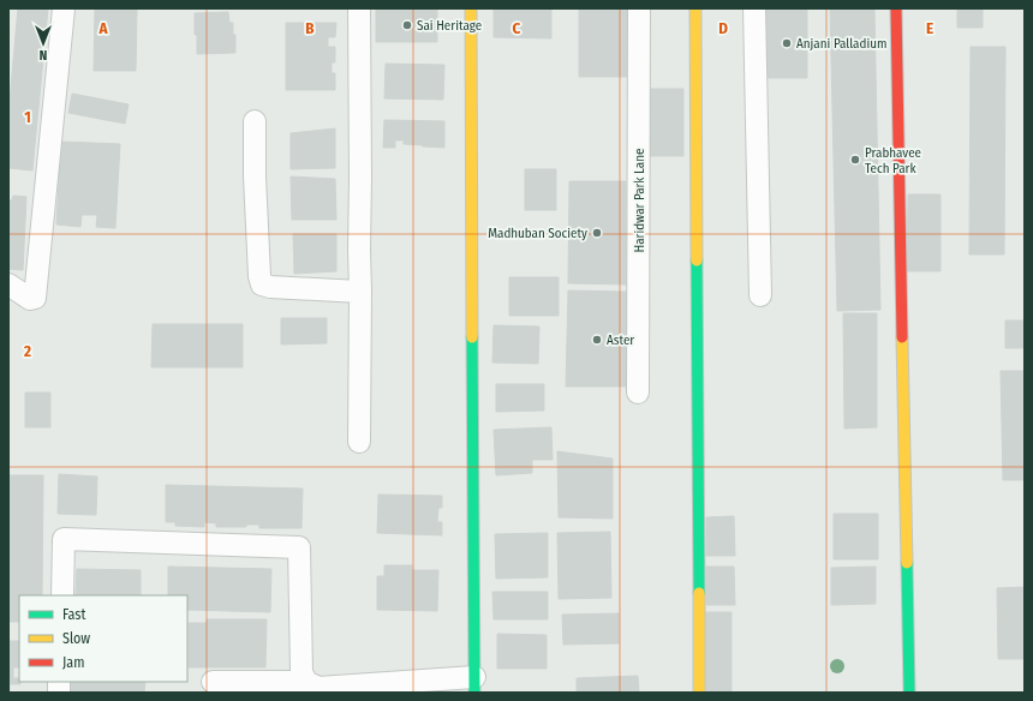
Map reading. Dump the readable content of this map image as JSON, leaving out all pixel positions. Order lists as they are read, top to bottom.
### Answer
{
  "streets": {
    "street": ["Haridwar Park Lane"]
  },
  "places": [
    "Sai Heritage",
    "Anjani Palladium",
    "Prabhavee Tech Park",
    "Madhuban Society",
    "Aster"
  ],
  "legend": ["Fast", "Slow", "Jam"],
  "north": "bottom",
  "grid": {
    "columns": [
      "A",
      "B",
      "C",
      "D",
      "E"
    ],
    "rows": ["1", "2"]
  }
}
